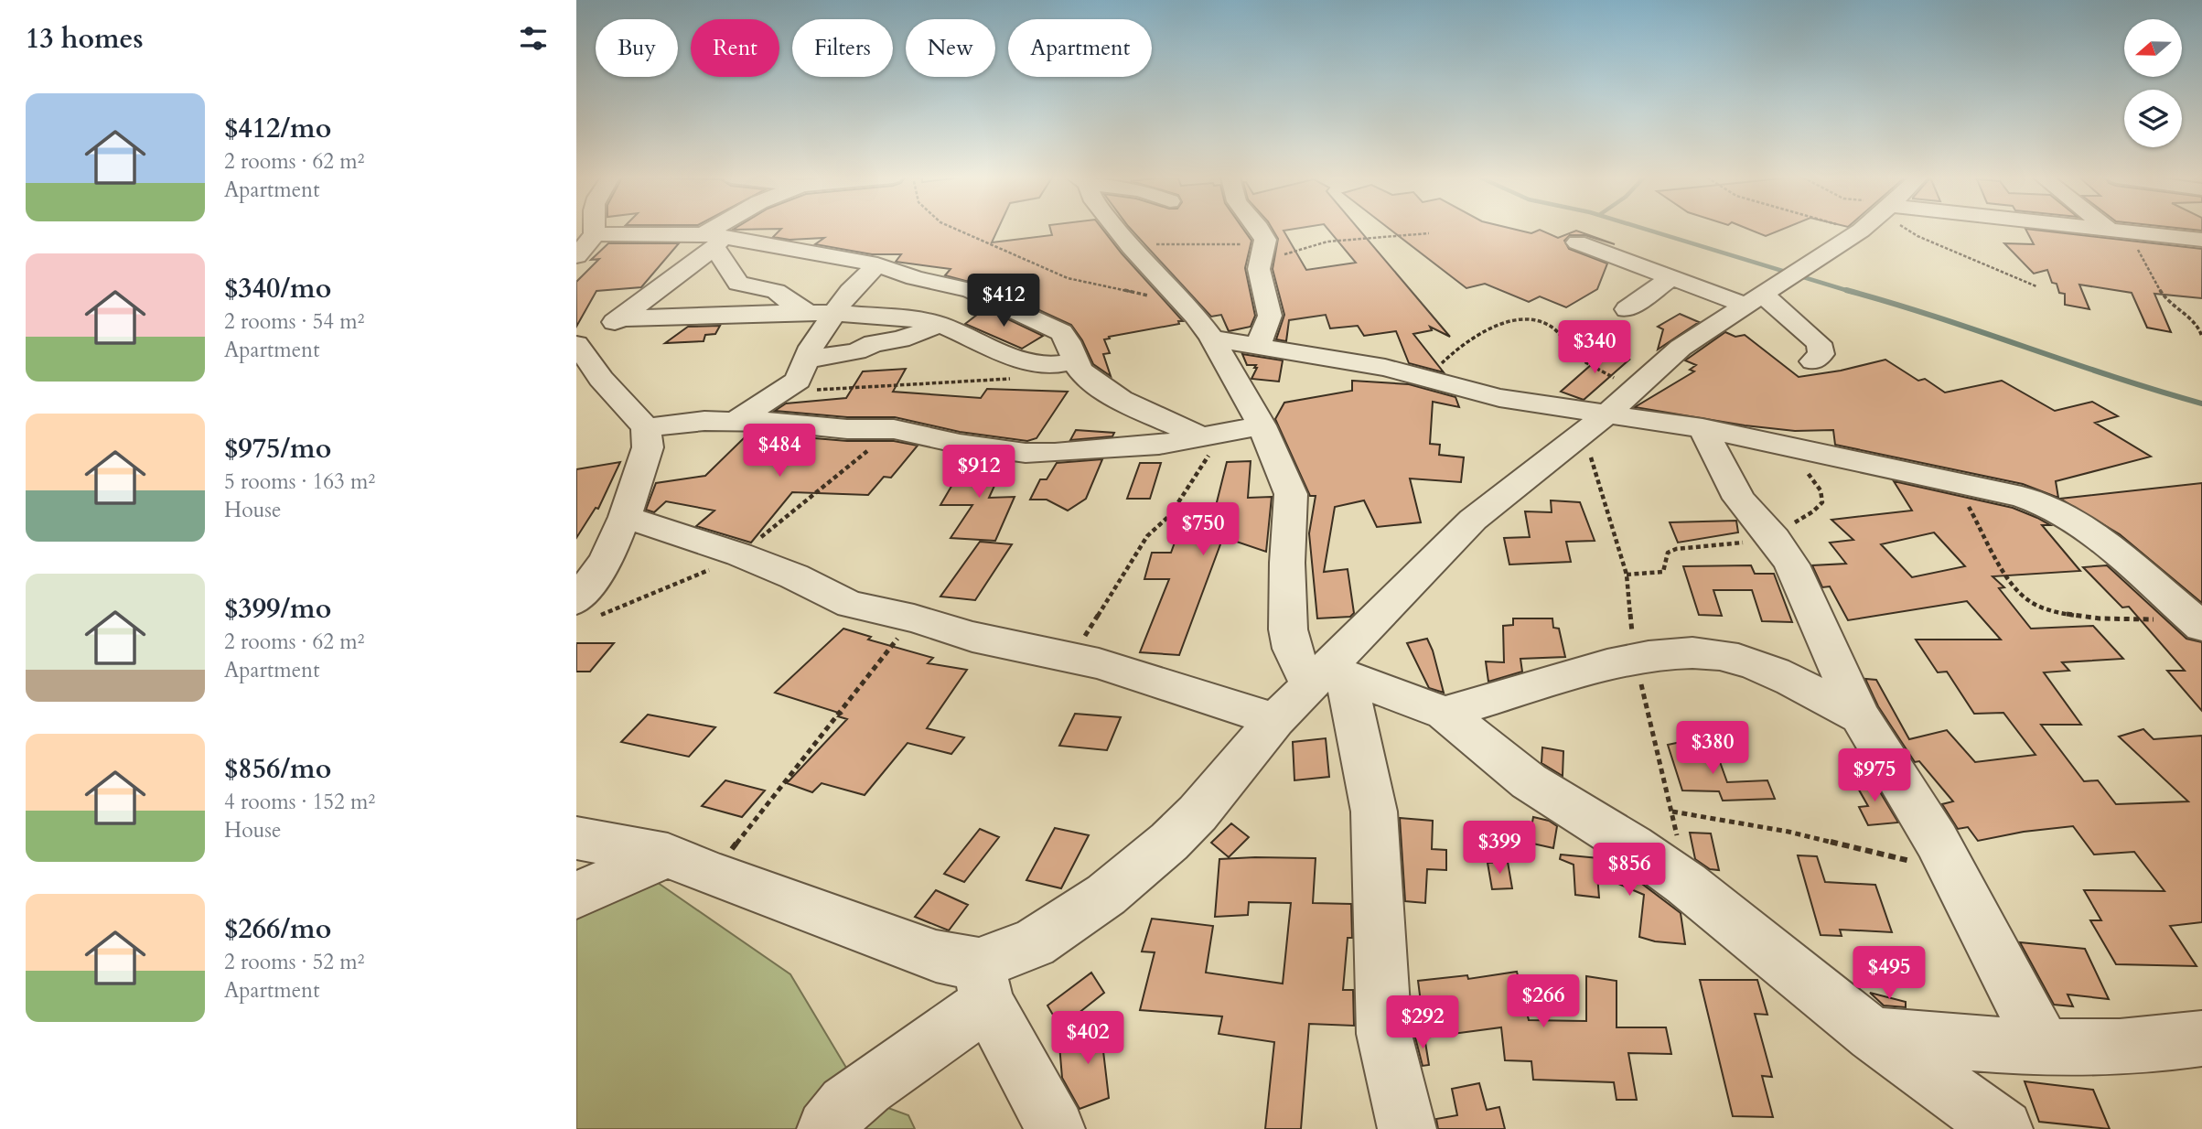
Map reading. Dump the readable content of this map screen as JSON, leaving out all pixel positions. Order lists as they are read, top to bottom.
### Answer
{
  "north": "left",
  "page": {
    "heading": "13 homes",
    "chip": [
      "Buy",
      "Rent",
      "Filters",
      "New",
      "Apartment"
    ],
    "list": [
      {
        "name": "$412/mo",
        "note": "2 rooms · 62 m² · Apartment"
      },
      {
        "name": "$340/mo",
        "note": "2 rooms · 54 m² · Apartment"
      },
      {
        "name": "$975/mo",
        "note": "5 rooms · 163 m² · House"
      },
      {
        "name": "$399/mo",
        "note": "2 rooms · 62 m² · Apartment"
      },
      {
        "name": "$856/mo",
        "note": "4 rooms · 152 m² · House"
      },
      {
        "name": "$266/mo",
        "note": "2 rooms · 52 m² · Apartment"
      }
    ],
    "price": [
      "$412",
      "$340",
      "$484",
      "$912",
      "$750",
      "$380",
      "$975",
      "$399",
      "$856",
      "$495",
      "$266",
      "$292",
      "$402"
    ]
  }
}
